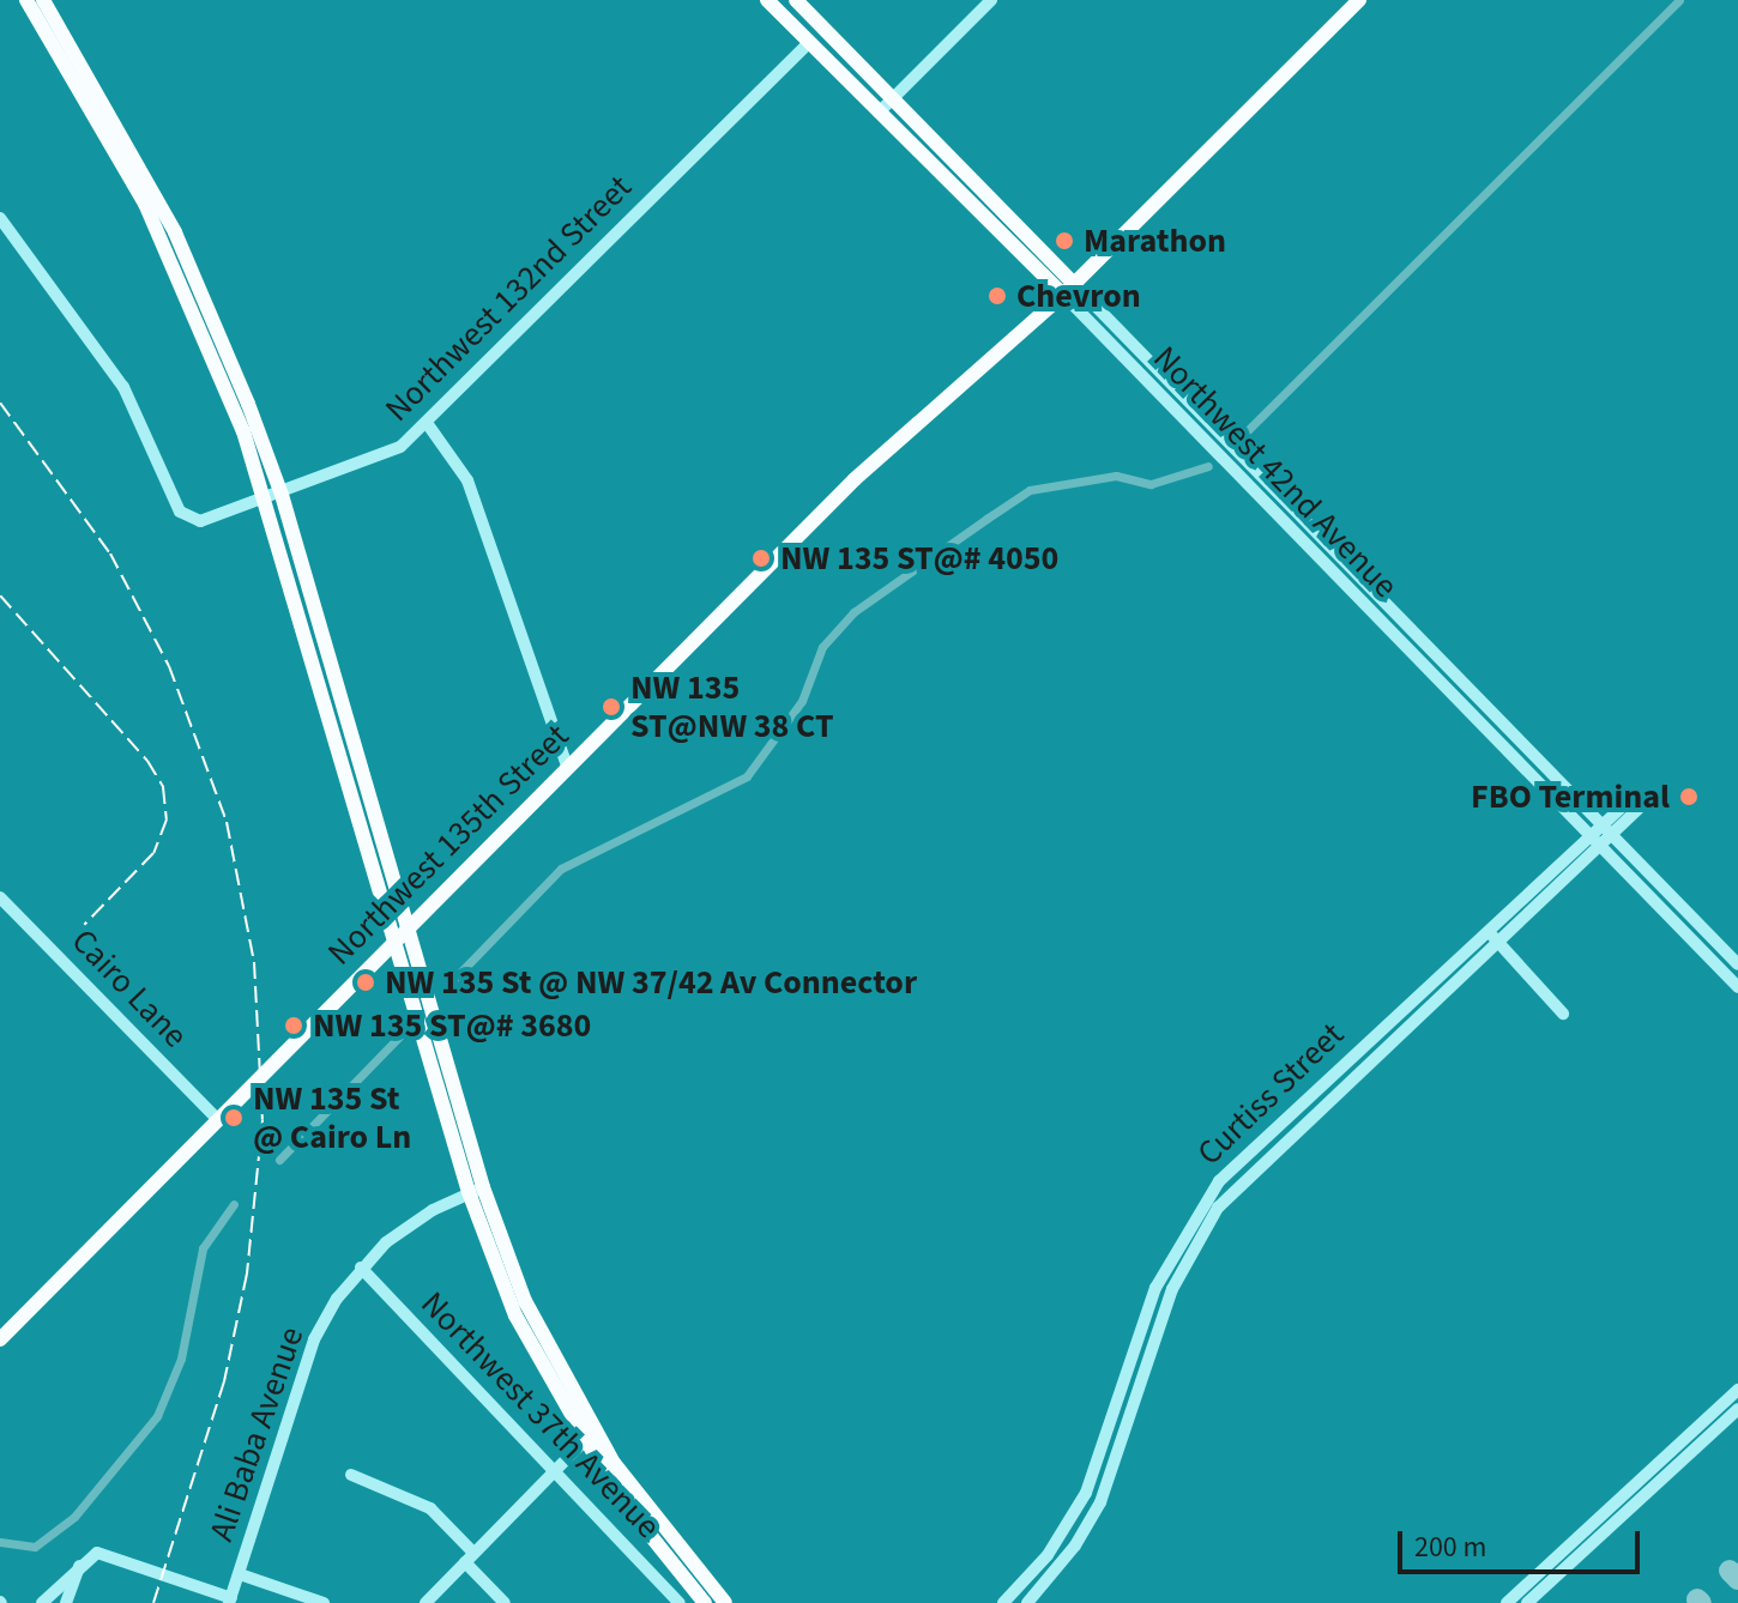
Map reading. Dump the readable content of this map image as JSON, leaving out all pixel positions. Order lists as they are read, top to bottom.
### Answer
{
  "streets": {
    "main road": ["Northwest 42nd Avenue", "Northwest 135th Street"],
    "street": [
      "Northwest 132nd Street",
      "Cairo Lane",
      "Curtiss Street",
      "Northwest 37th Avenue",
      "Ali Baba Avenue"
    ]
  },
  "crossings": [
    ["Northwest 132nd Street", "Northwest 42nd Avenue"],
    ["Northwest 42nd Avenue", "Northwest 135th Street"],
    ["Northwest 42nd Avenue", "Curtiss Street"],
    ["Northwest 135th Street", "Cairo Lane"],
    ["Northwest 37th Avenue", "Ali Baba Avenue"]
  ],
  "places": [
    "Marathon",
    "Chevron",
    "NW 135 ST@# 4050",
    "NW 135 ST@NW 38 CT",
    "FBO Terminal",
    "NW 135 St @ NW 37/42 Av Connector",
    "NW 135 ST@# 3680",
    "NW 135 St @ Cairo Ln"
  ],
  "scale_bar": "200 m"
}
